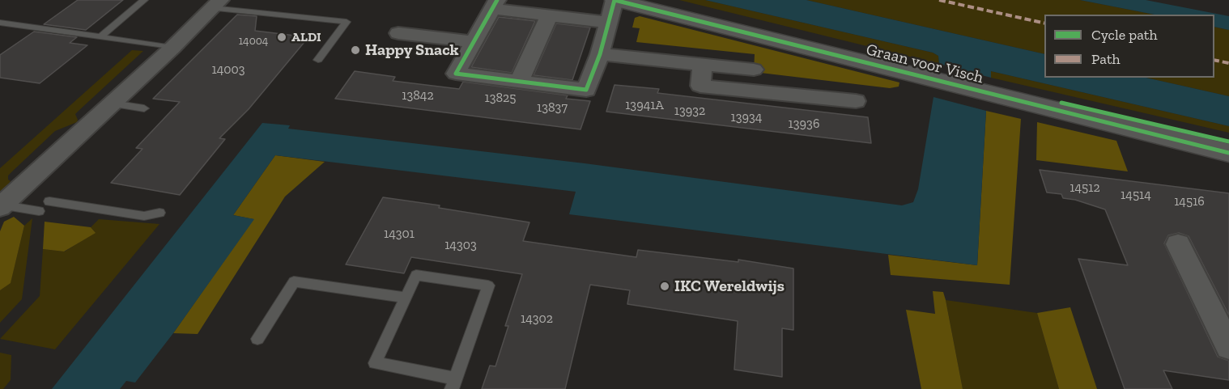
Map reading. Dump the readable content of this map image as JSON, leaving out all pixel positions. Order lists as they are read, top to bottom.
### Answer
{
  "streets": {
    "street": ["Graan voor Visch"]
  },
  "places": ["ALDI", "Happy Snack", "IKC Wereldwijs"],
  "house_numbers": [
    "14004",
    "14003",
    "13842",
    "13825",
    "13941A",
    "13837",
    "13932",
    "13934",
    "13936",
    "14512",
    "14514",
    "14516",
    "14301",
    "14303",
    "14302"
  ],
  "legend": ["Cycle path", "Path"]
}
